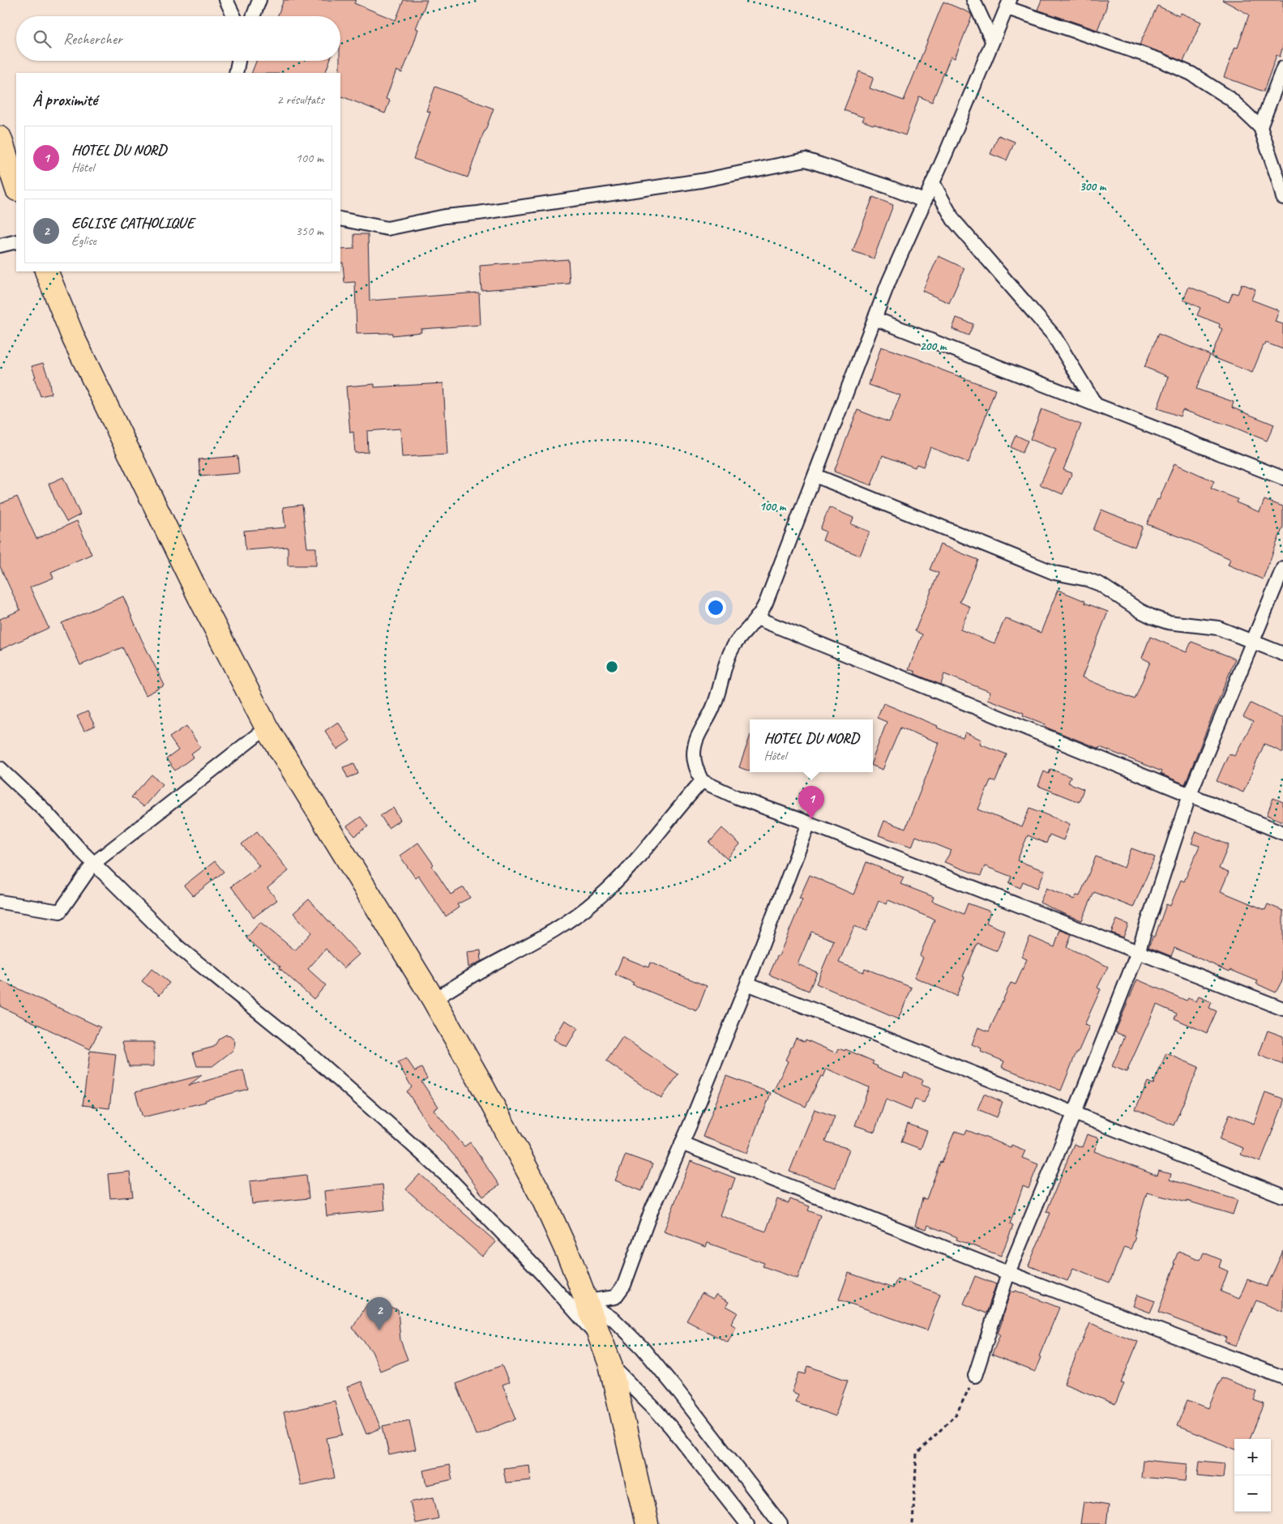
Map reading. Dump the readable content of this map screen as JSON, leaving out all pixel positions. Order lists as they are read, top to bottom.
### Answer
{
  "page": {
    "search": "Rechercher",
    "heading": ["À proximité", "2 résultats"],
    "list": [
      {
        "mark": "1",
        "name": "HOTEL DU NORD",
        "note": "Hôtel",
        "value": "100 m"
      },
      {
        "mark": "2",
        "name": "EGLISE CATHOLIQUE",
        "note": "Église",
        "value": "350 m"
      }
    ],
    "popup": ["HOTEL DU NORD", "Hôtel"],
    "pins": ["1", "2"],
    "map_buttons": ["+", "−"]
  },
  "rings": ["300 m", "200 m", "100 m"]
}
